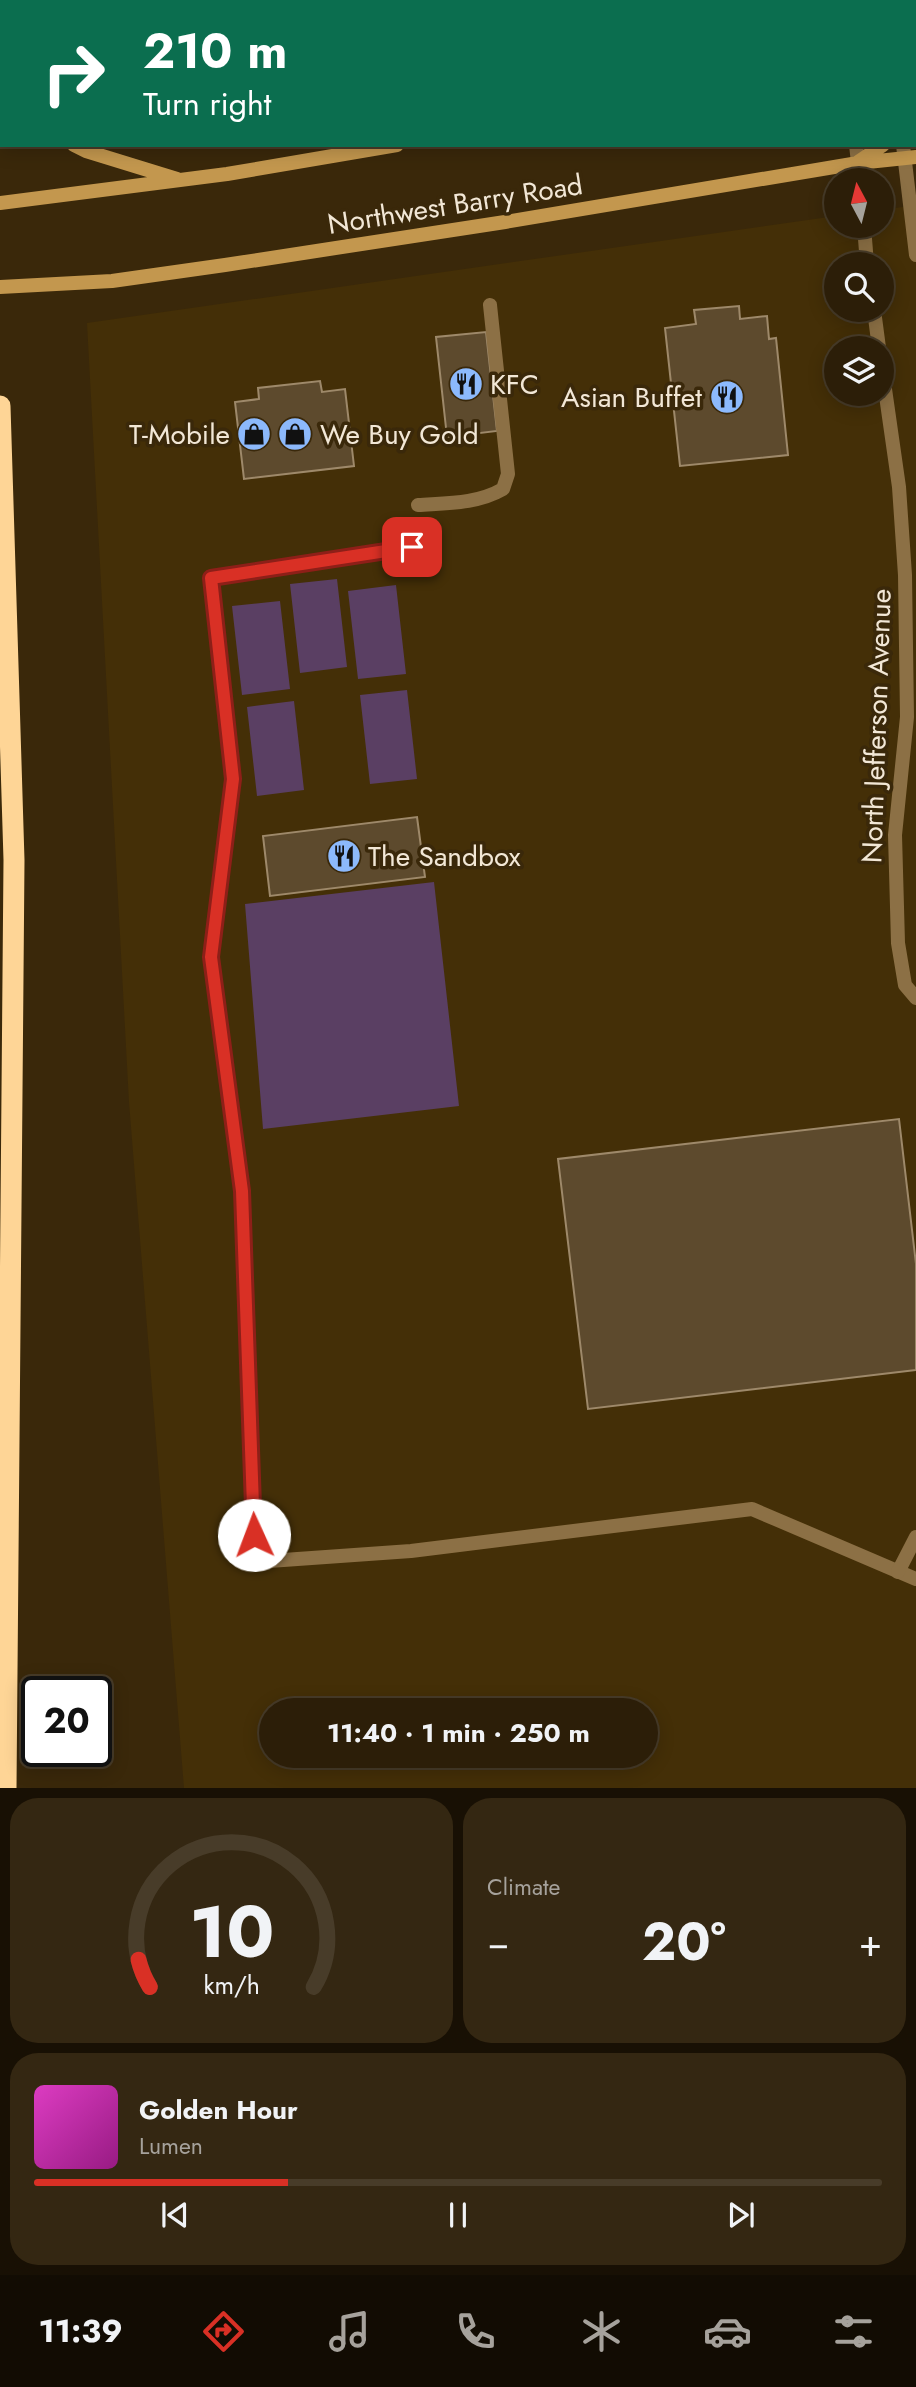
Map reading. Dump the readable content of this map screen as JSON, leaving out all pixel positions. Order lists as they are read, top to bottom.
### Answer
{
  "streets": {
    "main road": ["Northwest Barry Road"],
    "street": ["North Jefferson Avenue"]
  },
  "places": {
    "restaurant": ["KFC", "Asian Buffet", "The Sandbox"],
    "shop": ["T-Mobile", "We Buy Gold"]
  },
  "north": "top",
  "page": {
    "turn": ["210 m", "Turn right"],
    "limit": "20",
    "trip": "11:40 · 1 min · 250 m",
    "tile": "Climate",
    "heat": ["−", "20°", "+"],
    "song": ["Golden Hour", "Lumen"],
    "tabs": "11:39",
    "gauge": ["10", "km/h"]
  }
}
